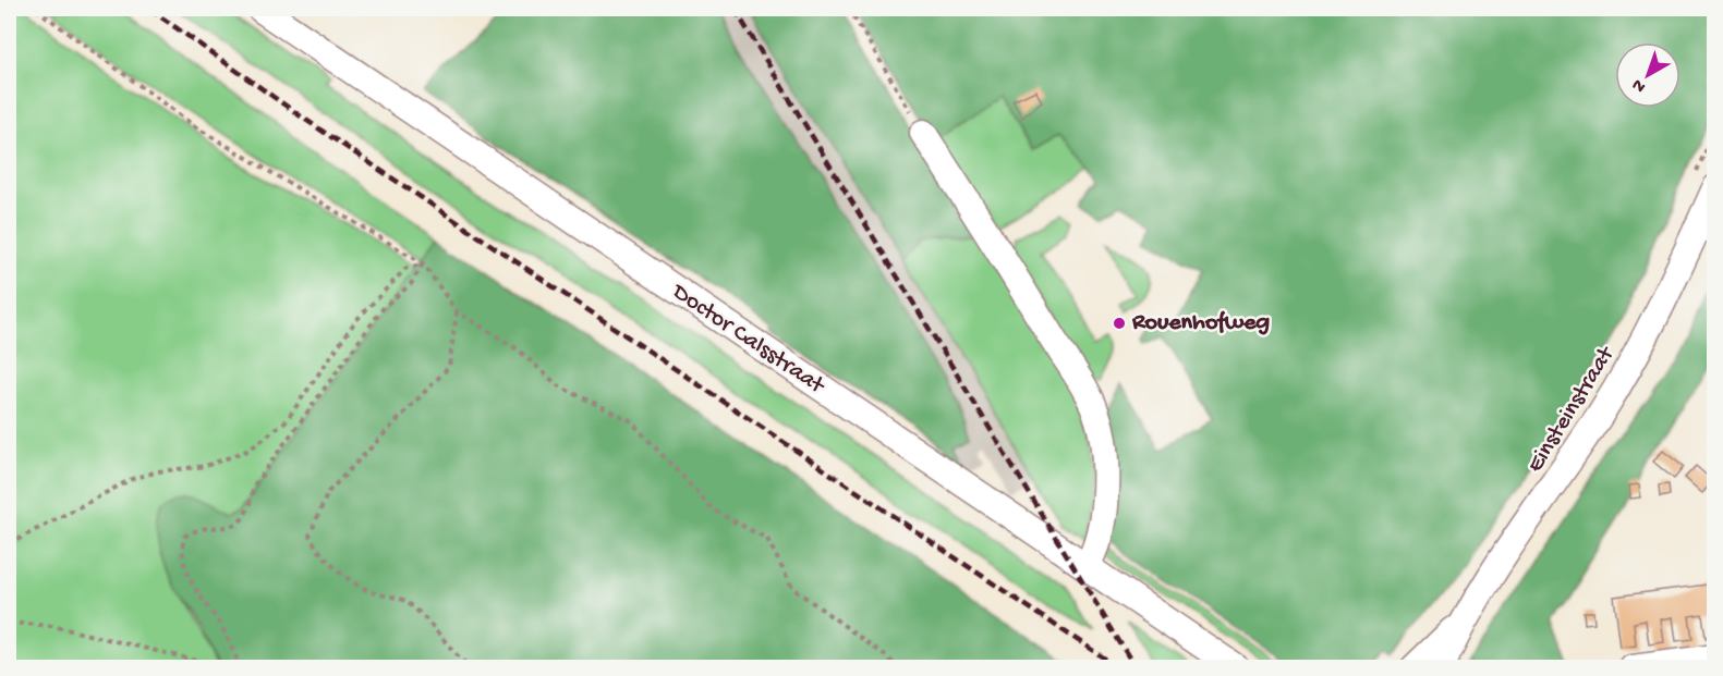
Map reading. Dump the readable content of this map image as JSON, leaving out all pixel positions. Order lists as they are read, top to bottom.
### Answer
{
  "streets": {
    "street": ["Doctor Calsstraat", "Einsteinstraat"]
  },
  "places": ["Rouenhofweg"],
  "north": "bottom left"
}
